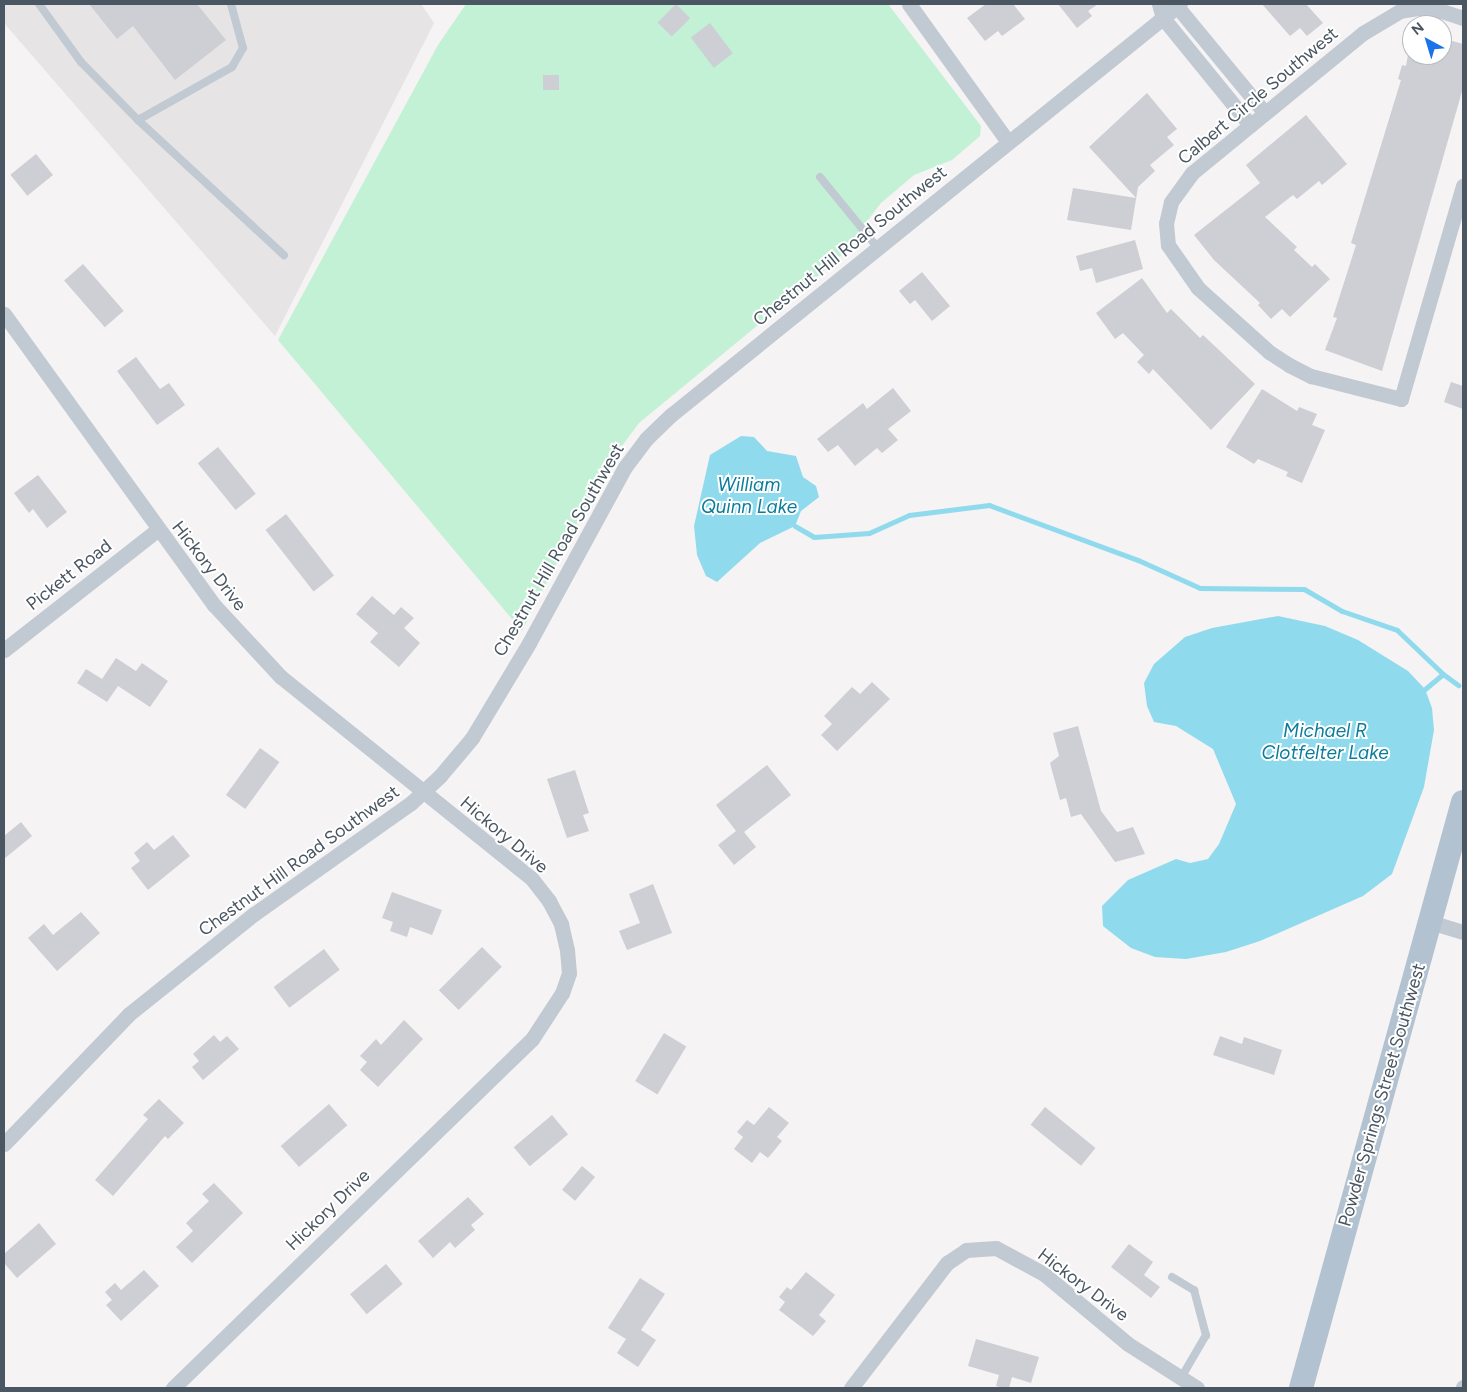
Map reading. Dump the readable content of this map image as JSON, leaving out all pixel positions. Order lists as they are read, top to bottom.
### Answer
{
  "streets": {
    "main road": ["Powder Springs Street Southwest"],
    "street": [
      "Calbert Circle Southwest",
      "Chestnut Hill Road Southwest",
      "Hickory Drive",
      "Pickett Road"
    ]
  },
  "crossings": [
    ["Chestnut Hill Road Southwest", "Hickory Drive"],
    ["Hickory Drive", "Pickett Road"]
  ],
  "water": ["William Quinn Lake", "Michael R Clotfelter Lake"],
  "north": "top left"
}
